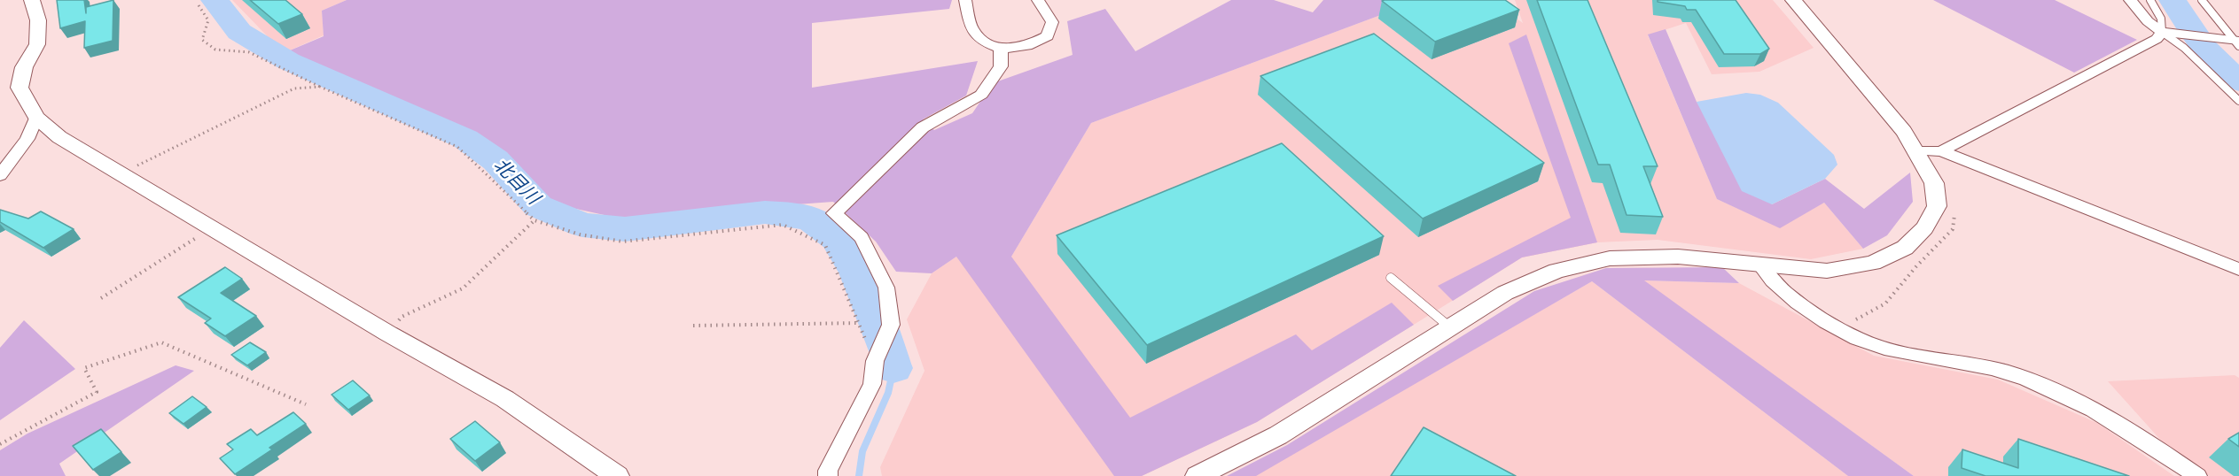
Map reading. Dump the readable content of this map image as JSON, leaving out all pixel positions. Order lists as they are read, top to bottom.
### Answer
{
  "water": ["北目川"]
}
